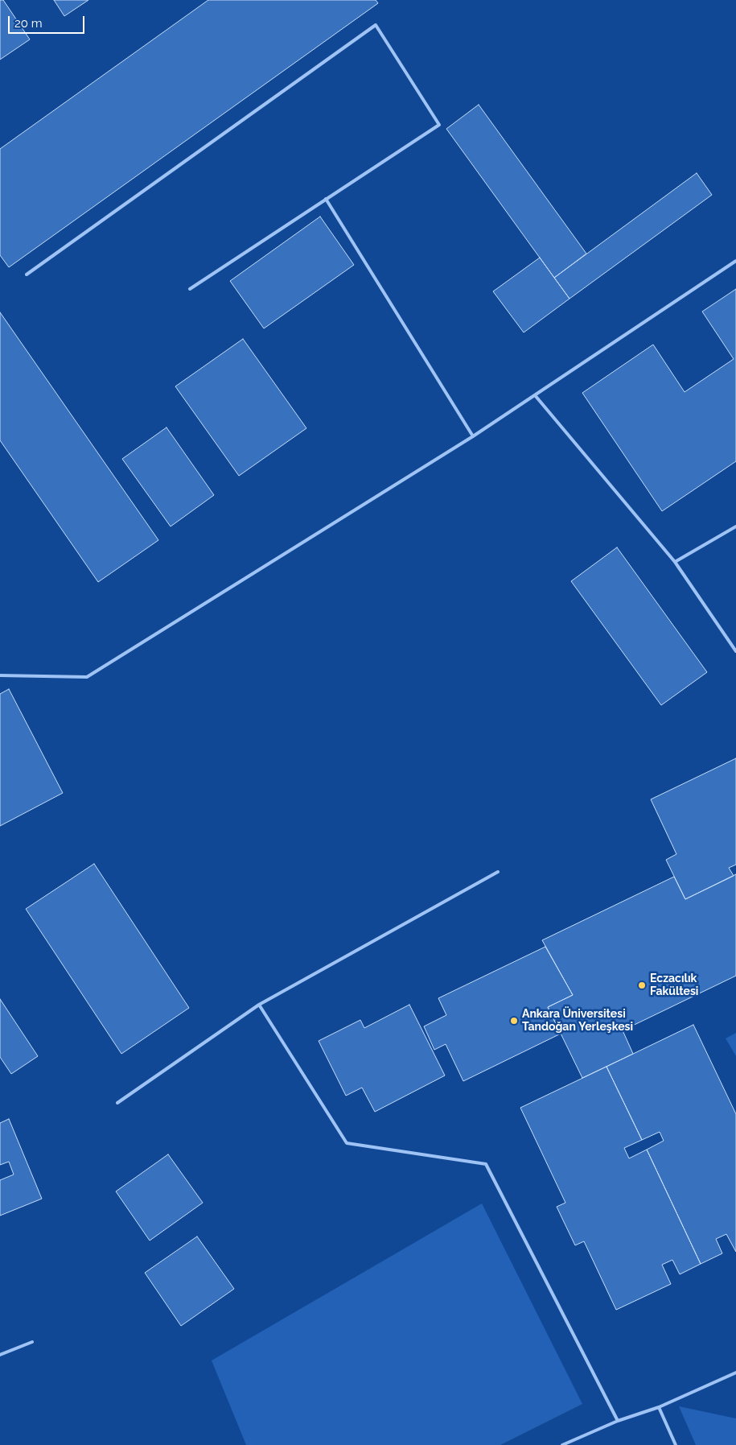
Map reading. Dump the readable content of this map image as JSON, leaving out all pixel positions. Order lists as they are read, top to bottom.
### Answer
{
  "places": ["Eczacılık Fakültesi", "Ankara Üniversitesi Tandoğan Yerleşkesi"],
  "scale_bar": "20 m"
}
